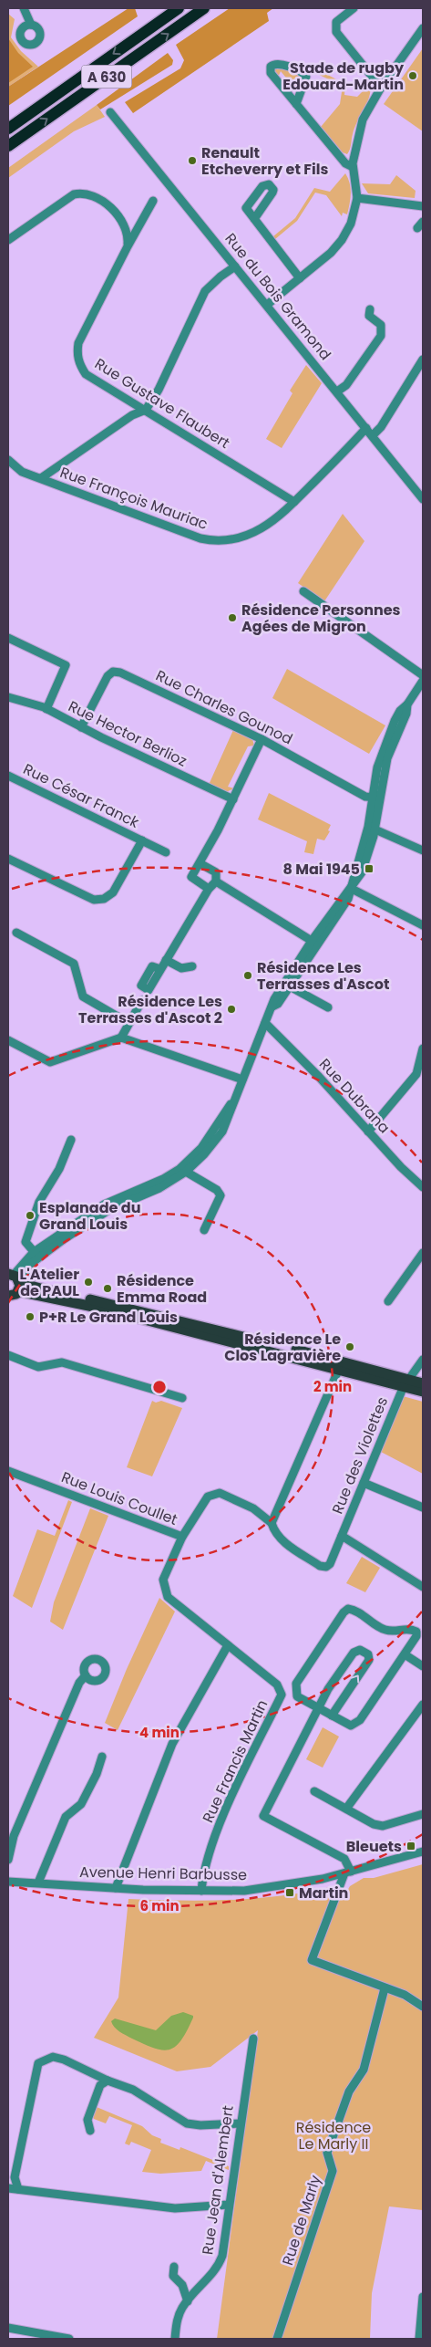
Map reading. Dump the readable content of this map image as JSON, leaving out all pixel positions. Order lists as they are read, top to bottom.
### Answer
{
  "streets": {
    "highway": ["A 630"],
    "street": [
      "Rue du Bois Gramond",
      "Rue Gustave Flaubert",
      "Rue François Mauriac",
      "Rue Charles Gounod",
      "Rue Hector Berlioz",
      "Rue César Franck",
      "Rue Dubrana",
      "Rue des Violettes",
      "Rue Louis Coullet",
      "Rue Francis Martin",
      "Avenue Henri Barbusse",
      "Rue Jean d'Alembert",
      "Rue de Marly"
    ]
  },
  "crossings": [
    ["Rue du Bois Gramond", "Rue François Mauriac"],
    ["Rue Gustave Flaubert", "Rue François Mauriac"],
    ["Rue Charles Gounod", "Rue Hector Berlioz"],
    ["Rue des Violettes", "Rue Louis Coullet"],
    ["Rue Louis Coullet", "Rue Francis Martin"],
    ["Rue Francis Martin", "Avenue Henri Barbusse"]
  ],
  "parks": ["Résidence Le Marly II"],
  "places": {
    "other": [
      "Stade de rugby Edouard-Martin",
      "Renault Etcheverry et Fils",
      "Résidence Personnes Agées de Migron",
      "Résidence Les Terrasses d'Ascot",
      "Résidence Les Terrasses d'Ascot 2",
      "Esplanade du Grand Louis",
      "L'Atelier de PAUL",
      "Résidence Emma Road",
      "P+R Le Grand Louis",
      "Résidence Le Clos Lagravière"
    ],
    "transit": ["8 Mai 1945", "Bleuets", "Martin"]
  },
  "rings": ["2 min", "4 min", "6 min"]
}
